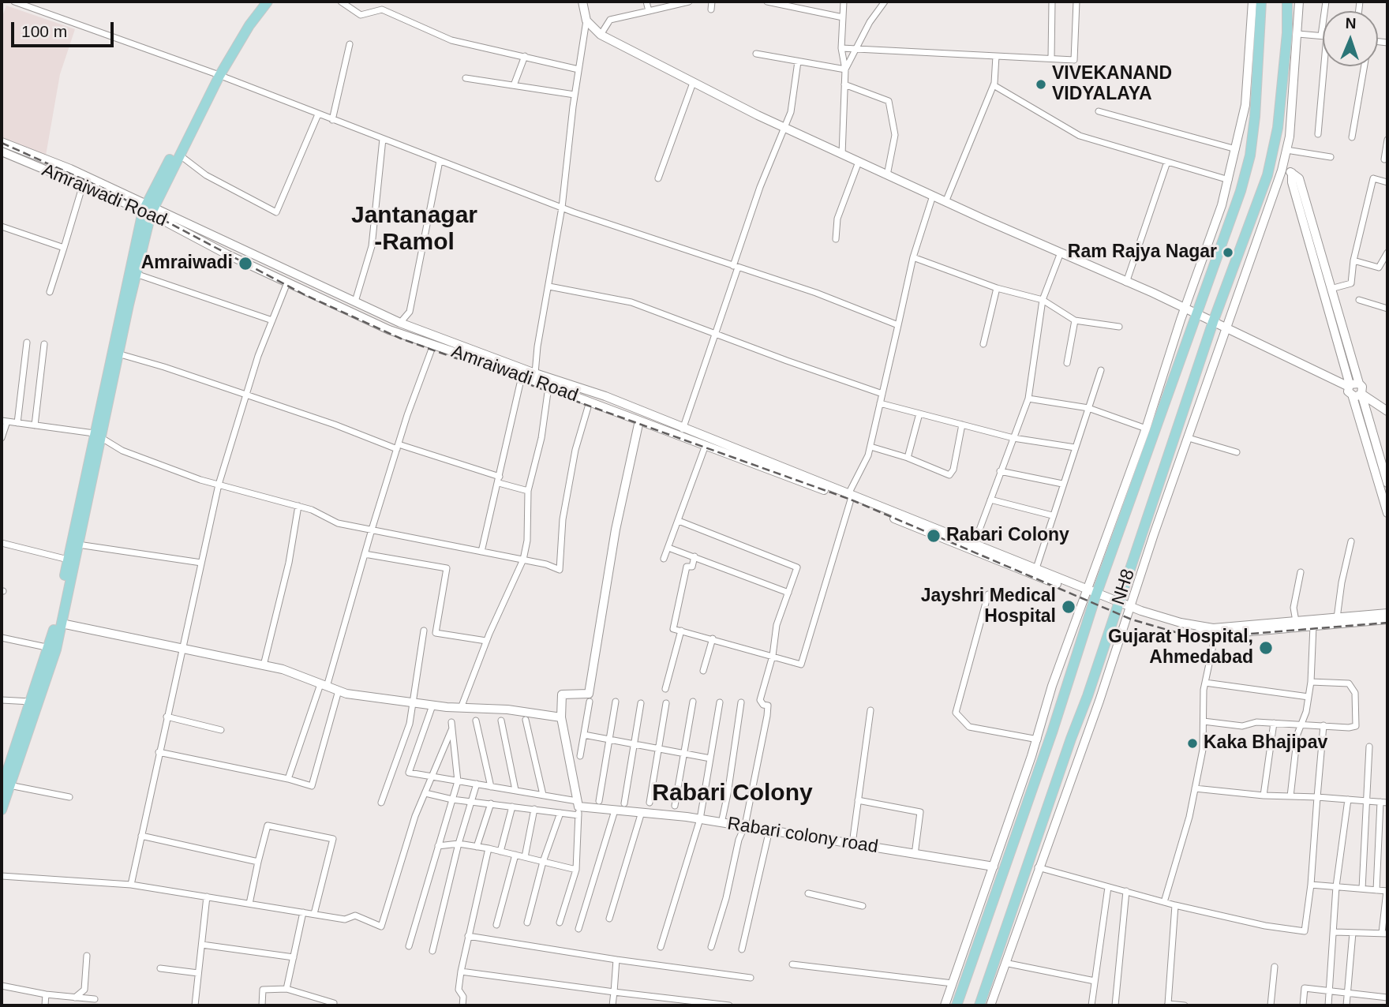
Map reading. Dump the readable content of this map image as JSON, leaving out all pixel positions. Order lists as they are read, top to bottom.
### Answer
{
  "streets": {
    "main road": ["NH8"],
    "street": ["Amraiwadi Road", "Rabari colony road"]
  },
  "districts": ["Jantanagar -Ramol", "Rabari Colony"],
  "places": [
    "VIVEKANAND VIDYALAYA",
    "Ram Rajya Nagar",
    "Amraiwadi",
    "Rabari Colony",
    "Jayshri Medical Hospital",
    "Gujarat Hospital, Ahmedabad",
    "Kaka Bhajipav"
  ],
  "scale_bar": "100 m",
  "north": "top"
}
